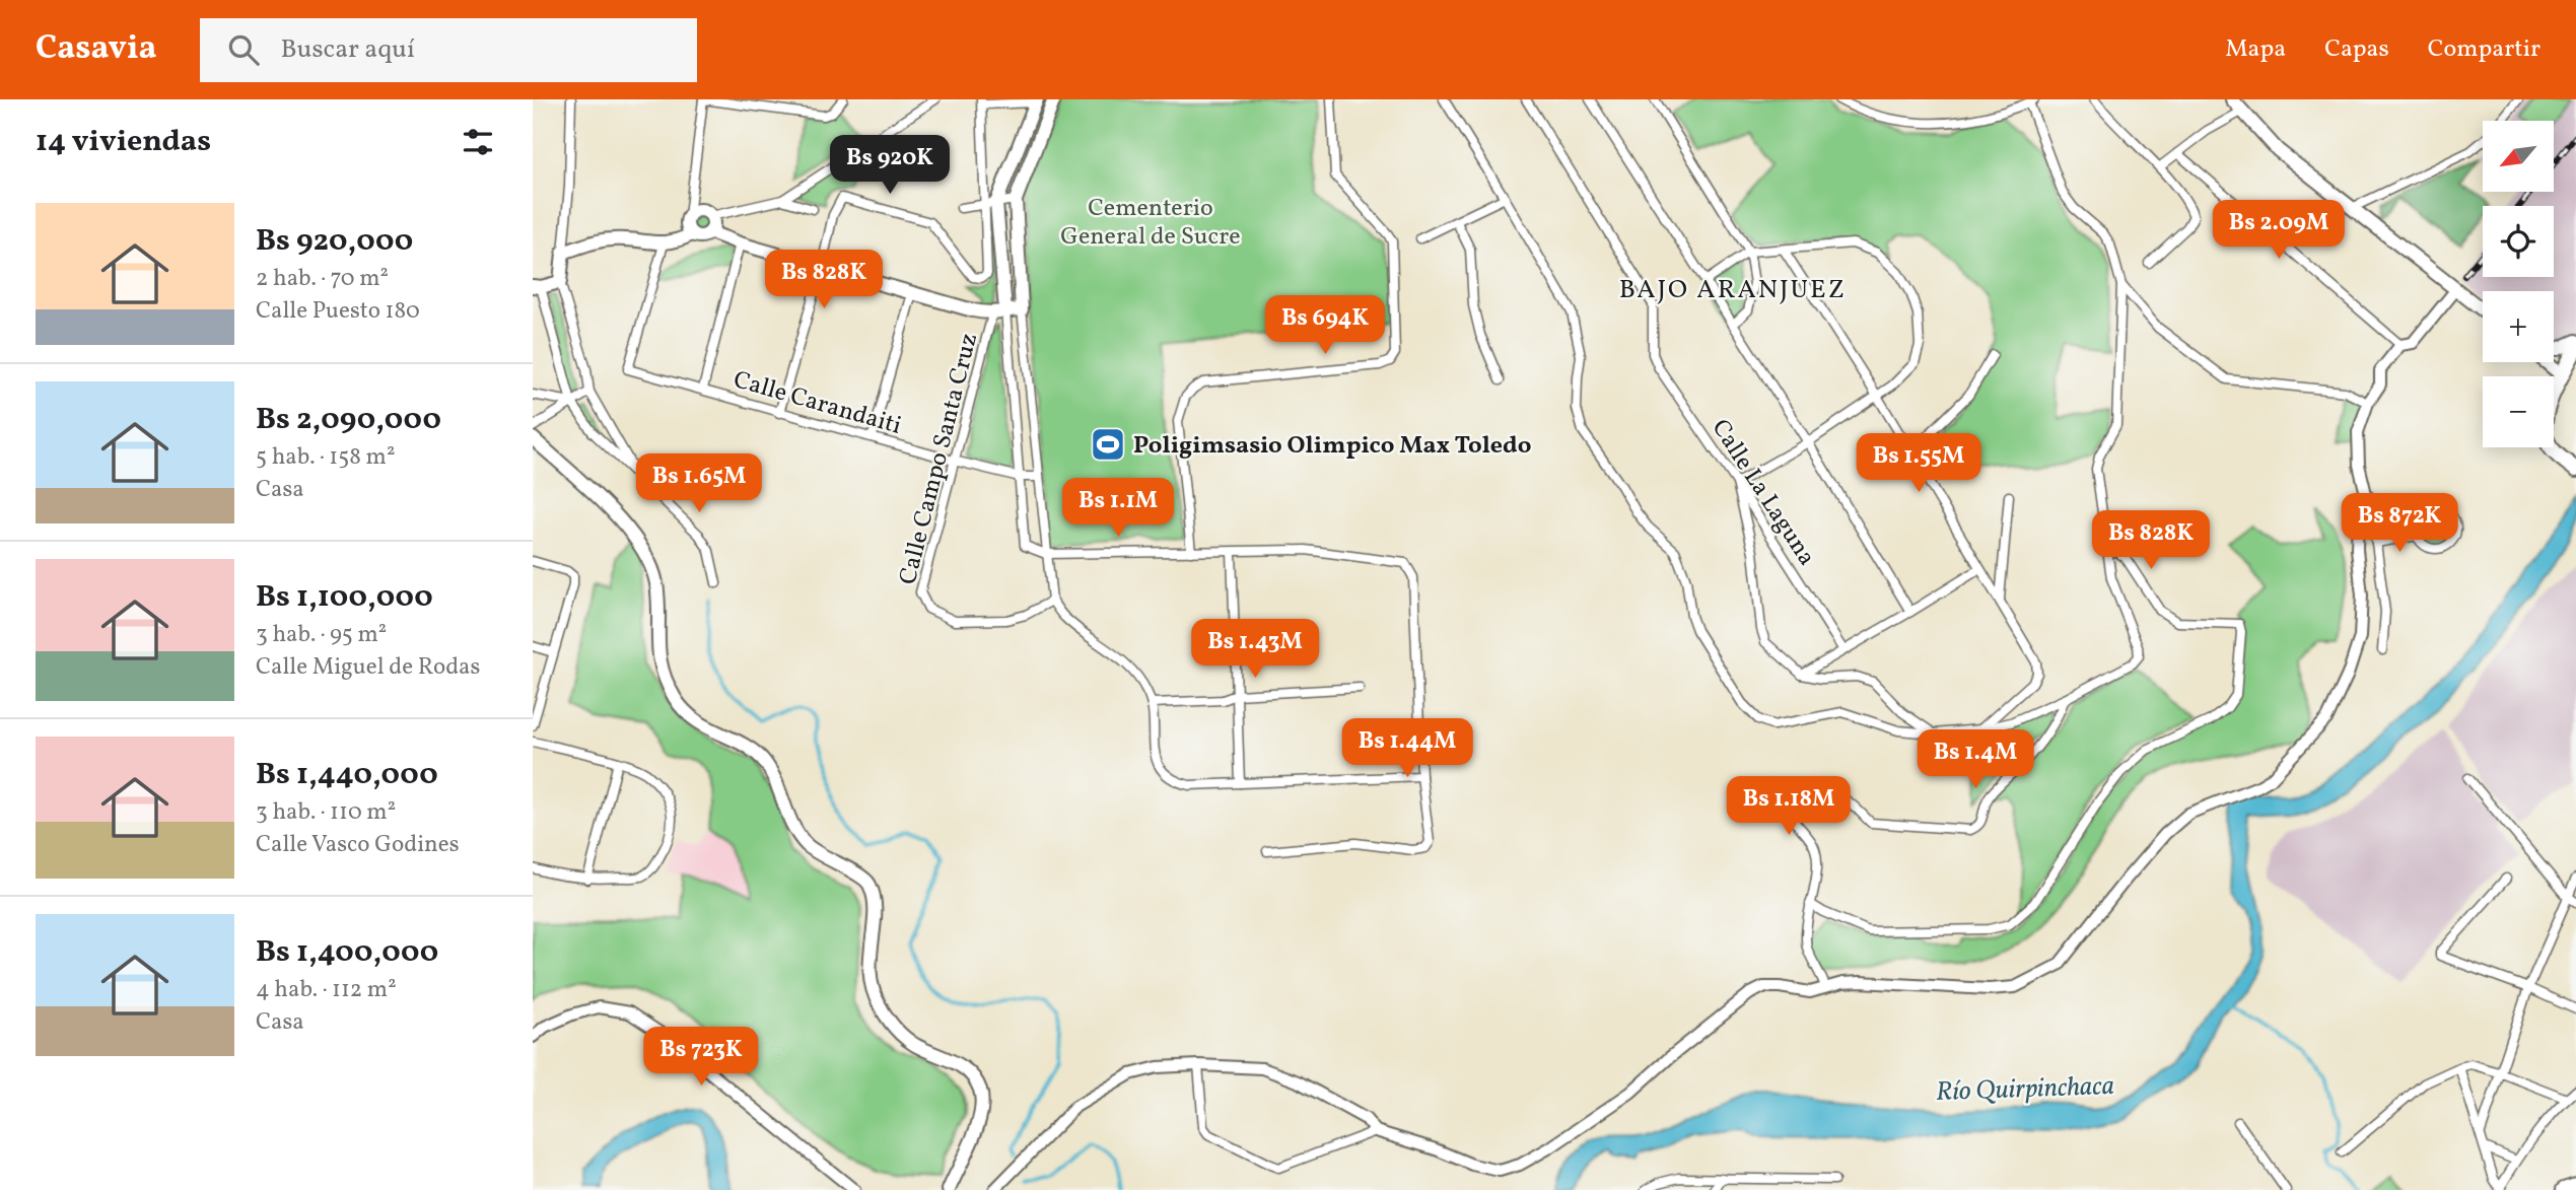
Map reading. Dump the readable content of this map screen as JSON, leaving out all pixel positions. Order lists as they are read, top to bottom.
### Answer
{
  "streets": {
    "street": ["Calle Carandaiti", "Calle Campo Santa Cruz", "Calle La Laguna"]
  },
  "crossings": [
    ["Calle Carandaiti", "Calle Campo Santa Cruz"]
  ],
  "districts": ["BAJO ARANJUEZ"],
  "water": ["Río Quirpinchaca"],
  "parks": ["Cementerio General de Sucre"],
  "places": {
    "sports": ["Poligimsasio Olimpico Max Toledo"]
  },
  "north": "bottom left",
  "page": {
    "header": "Casavia",
    "search": "Buscar aquí",
    "nav": ["Mapa", "Capas", "Compartir"],
    "heading": "14 viviendas",
    "map_buttons": ["+", "−"],
    "price": [
      "Bs 920K",
      "Bs 2.09M",
      "Bs 828K",
      "Bs 694K",
      "Bs 1.55M",
      "Bs 1.65M",
      "Bs 1.1M",
      "Bs 872K",
      "Bs 828K",
      "Bs 1.43M",
      "Bs 1.44M",
      "Bs 1.4M",
      "Bs 1.18M",
      "Bs 723K"
    ],
    "list": [
      {
        "name": "Bs 920,000",
        "note": "2 hab. · 70 m² · Calle Puesto 180"
      },
      {
        "name": "Bs 2,090,000",
        "note": "5 hab. · 158 m² · Casa"
      },
      {
        "name": "Bs 1,100,000",
        "note": "3 hab. · 95 m² · Calle Miguel de Rodas"
      },
      {
        "name": "Bs 1,440,000",
        "note": "3 hab. · 110 m² · Calle Vasco Godines"
      },
      {
        "name": "Bs 1,400,000",
        "note": "4 hab. · 112 m² · Casa"
      }
    ]
  }
}
